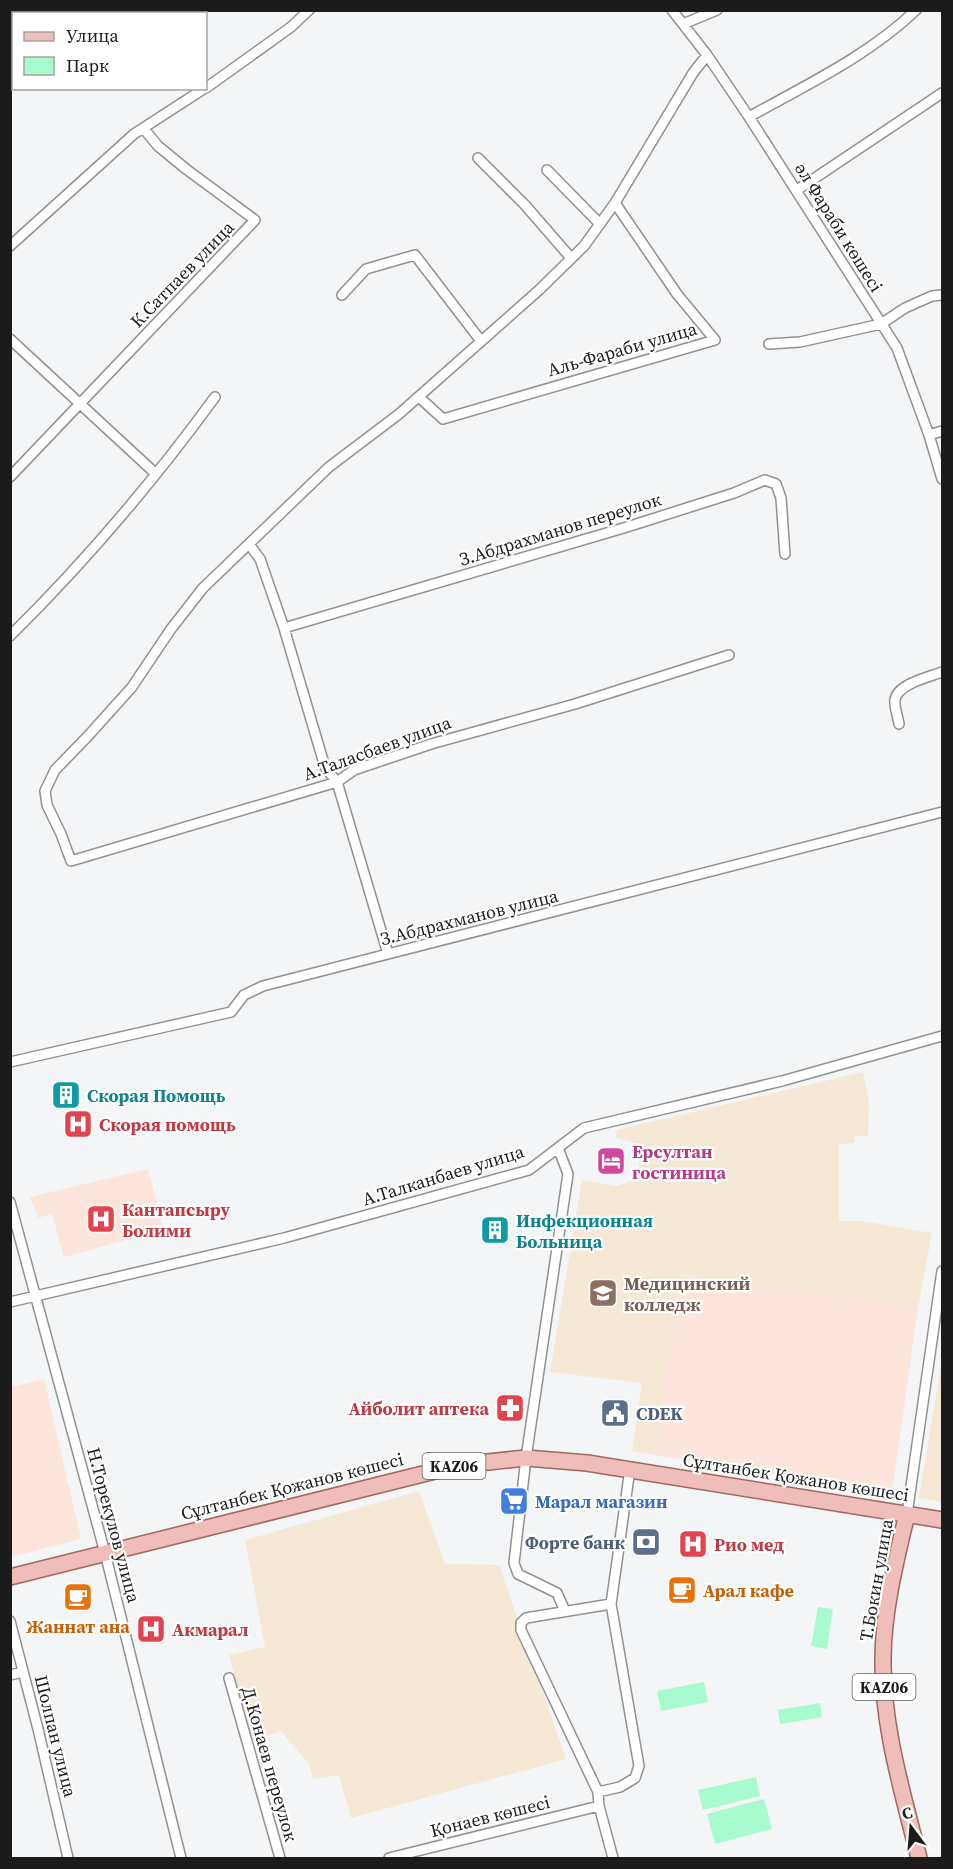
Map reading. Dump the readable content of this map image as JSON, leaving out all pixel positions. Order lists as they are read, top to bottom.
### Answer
{
  "streets": {
    "main road": ["KАZ06", "Сұлтанбек Қожанов көшесі", "Т.Бокин улица"],
    "street": [
      "әл Фараби көшесі",
      "К.Сатпаев улица",
      "Аль-Фараби улица",
      "З.Абдрахманов переулок",
      "А.Таласбаев улица",
      "З.Абдрахманов улица",
      "А.Талканбаев улица",
      "Н.Торекулов улица",
      "Шолпан улица",
      "Д.Конаев переулок",
      "Қонаев көшесі"
    ]
  },
  "crossings": [
    ["А.Талканбаев улица", "Н.Торекулов улица"],
    ["Сұлтанбек Қожанов көшесі", "Н.Торекулов улица"],
    ["Сұлтанбек Қожанов көшесі", "Т.Бокин улица"]
  ],
  "places": {
    "building": ["Скорая Помощь", "Инфекционная Больница"],
    "hospital": [
      "Скорая помощь",
      "Кантапсыру Болими",
      "Рио мед",
      "Акмарал"
    ],
    "hotel": ["Ерсултан гостиница"],
    "school or university": ["Медицинский колледж"],
    "pharmacy": ["Айболит аптека"],
    "public building": ["CDEK"],
    "supermarket": ["Марал магазин"],
    "bank": ["Форте банк"],
    "cafe": ["Арал кафе", "Жаннат ана"]
  },
  "legend": ["Улица", "Парк"],
  "north": "top"
}
